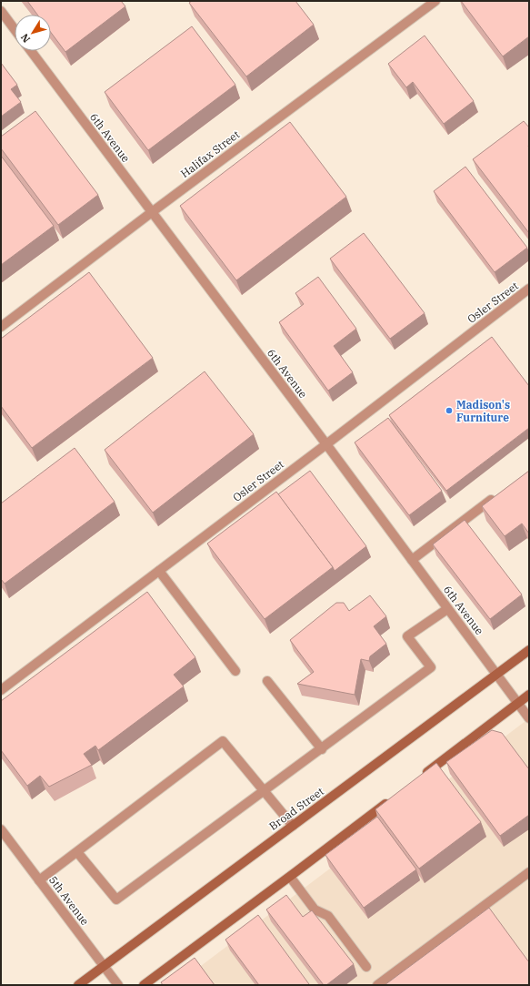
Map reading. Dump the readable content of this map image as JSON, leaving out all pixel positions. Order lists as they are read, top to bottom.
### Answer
{
  "streets": {
    "main road": ["Broad Street"],
    "street": [
      "6th Avenue",
      "Halifax Street",
      "Osler Street",
      "5th Avenue"
    ]
  },
  "crossings": [
    ["6th Avenue", "Halifax Street"],
    ["6th Avenue", "Osler Street"],
    ["6th Avenue", "Broad Street"],
    ["Broad Street", "5th Avenue"]
  ],
  "places": ["Madison's Furniture"],
  "north": "bottom left"
}
